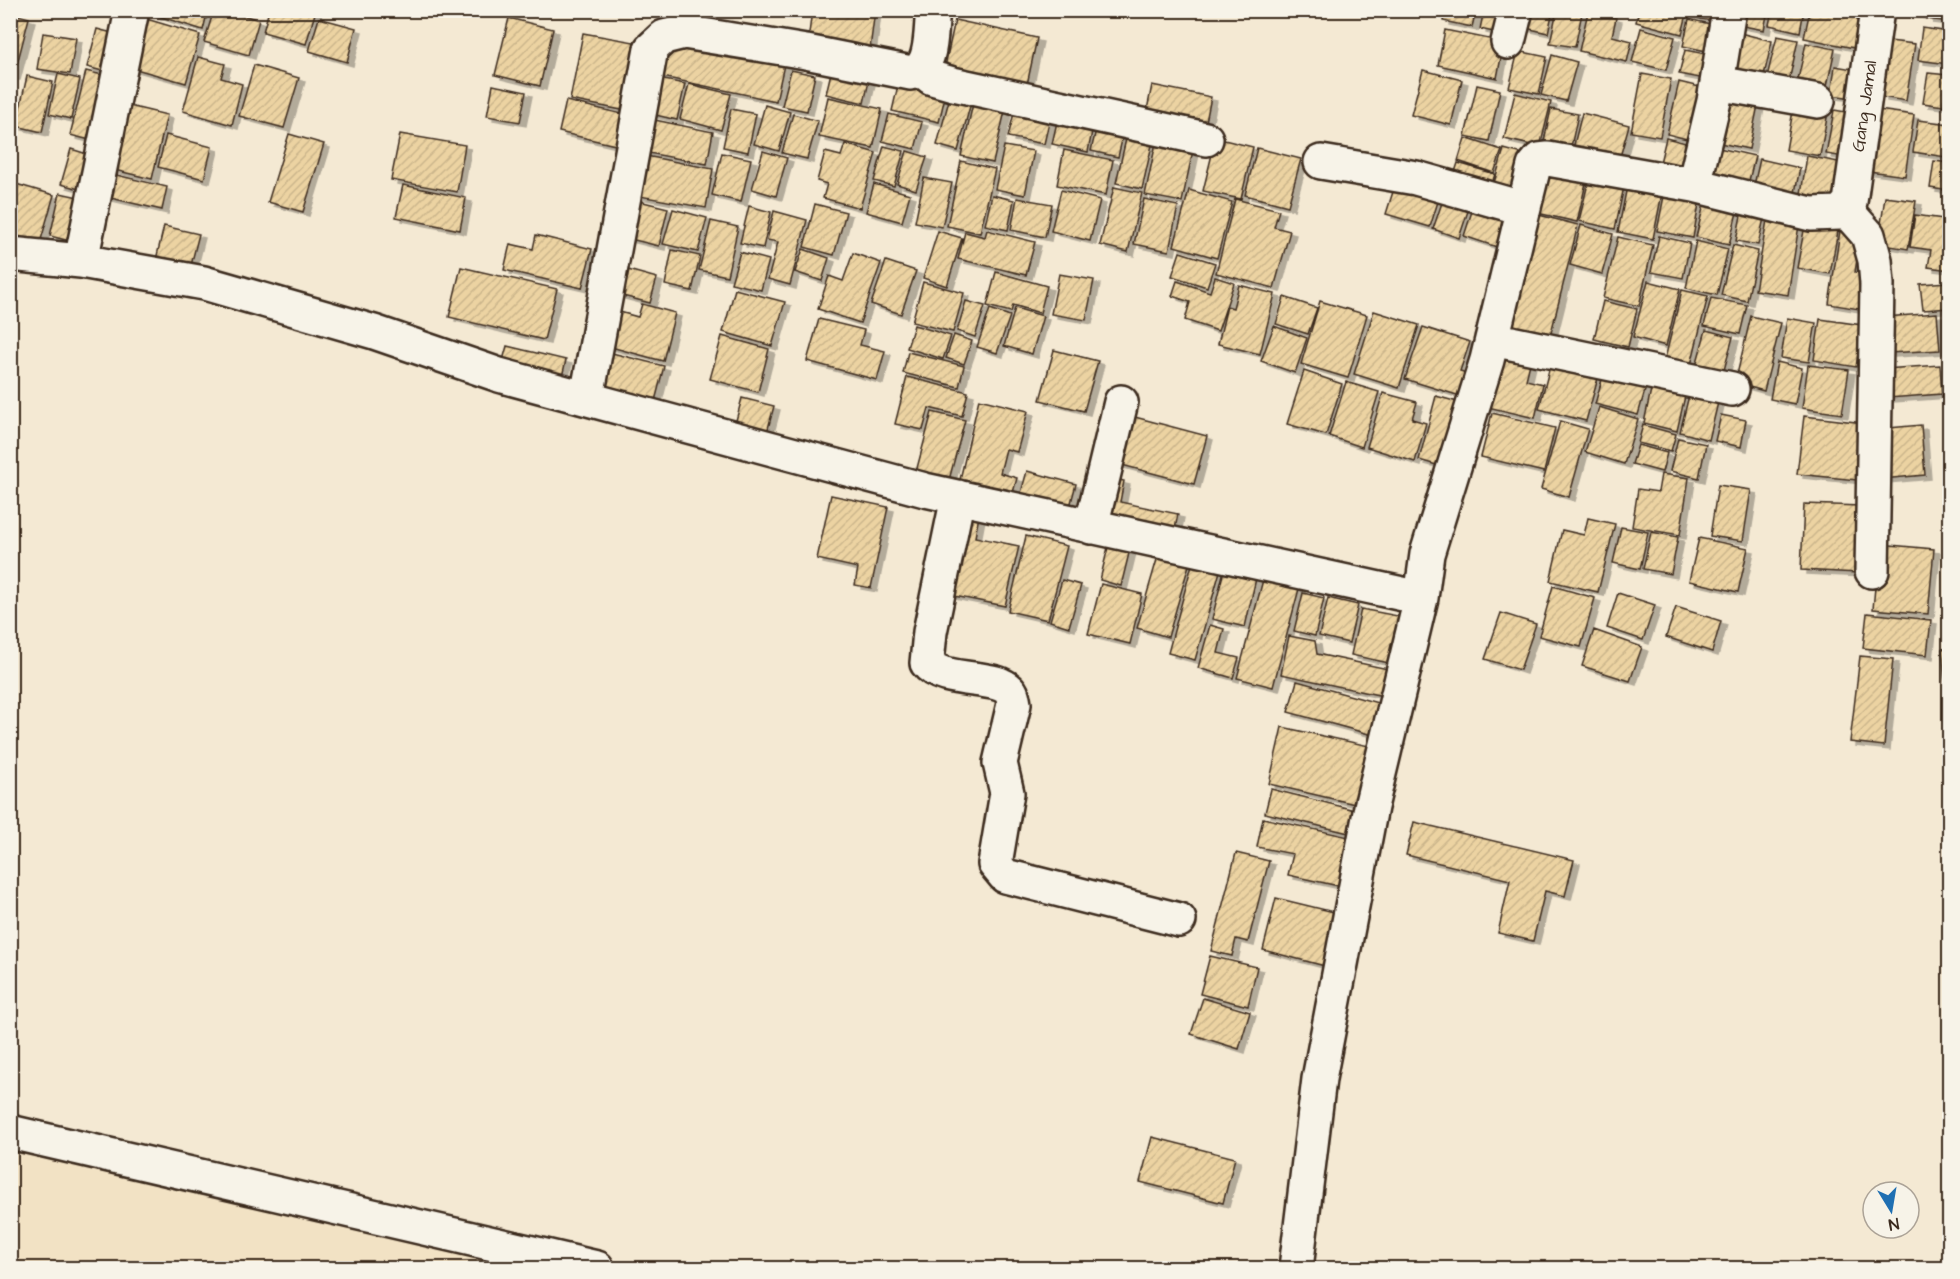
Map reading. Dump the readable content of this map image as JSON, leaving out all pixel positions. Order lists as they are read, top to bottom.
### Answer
{
  "streets": {
    "street": ["Gang Jamal"]
  },
  "north": "bottom"
}
